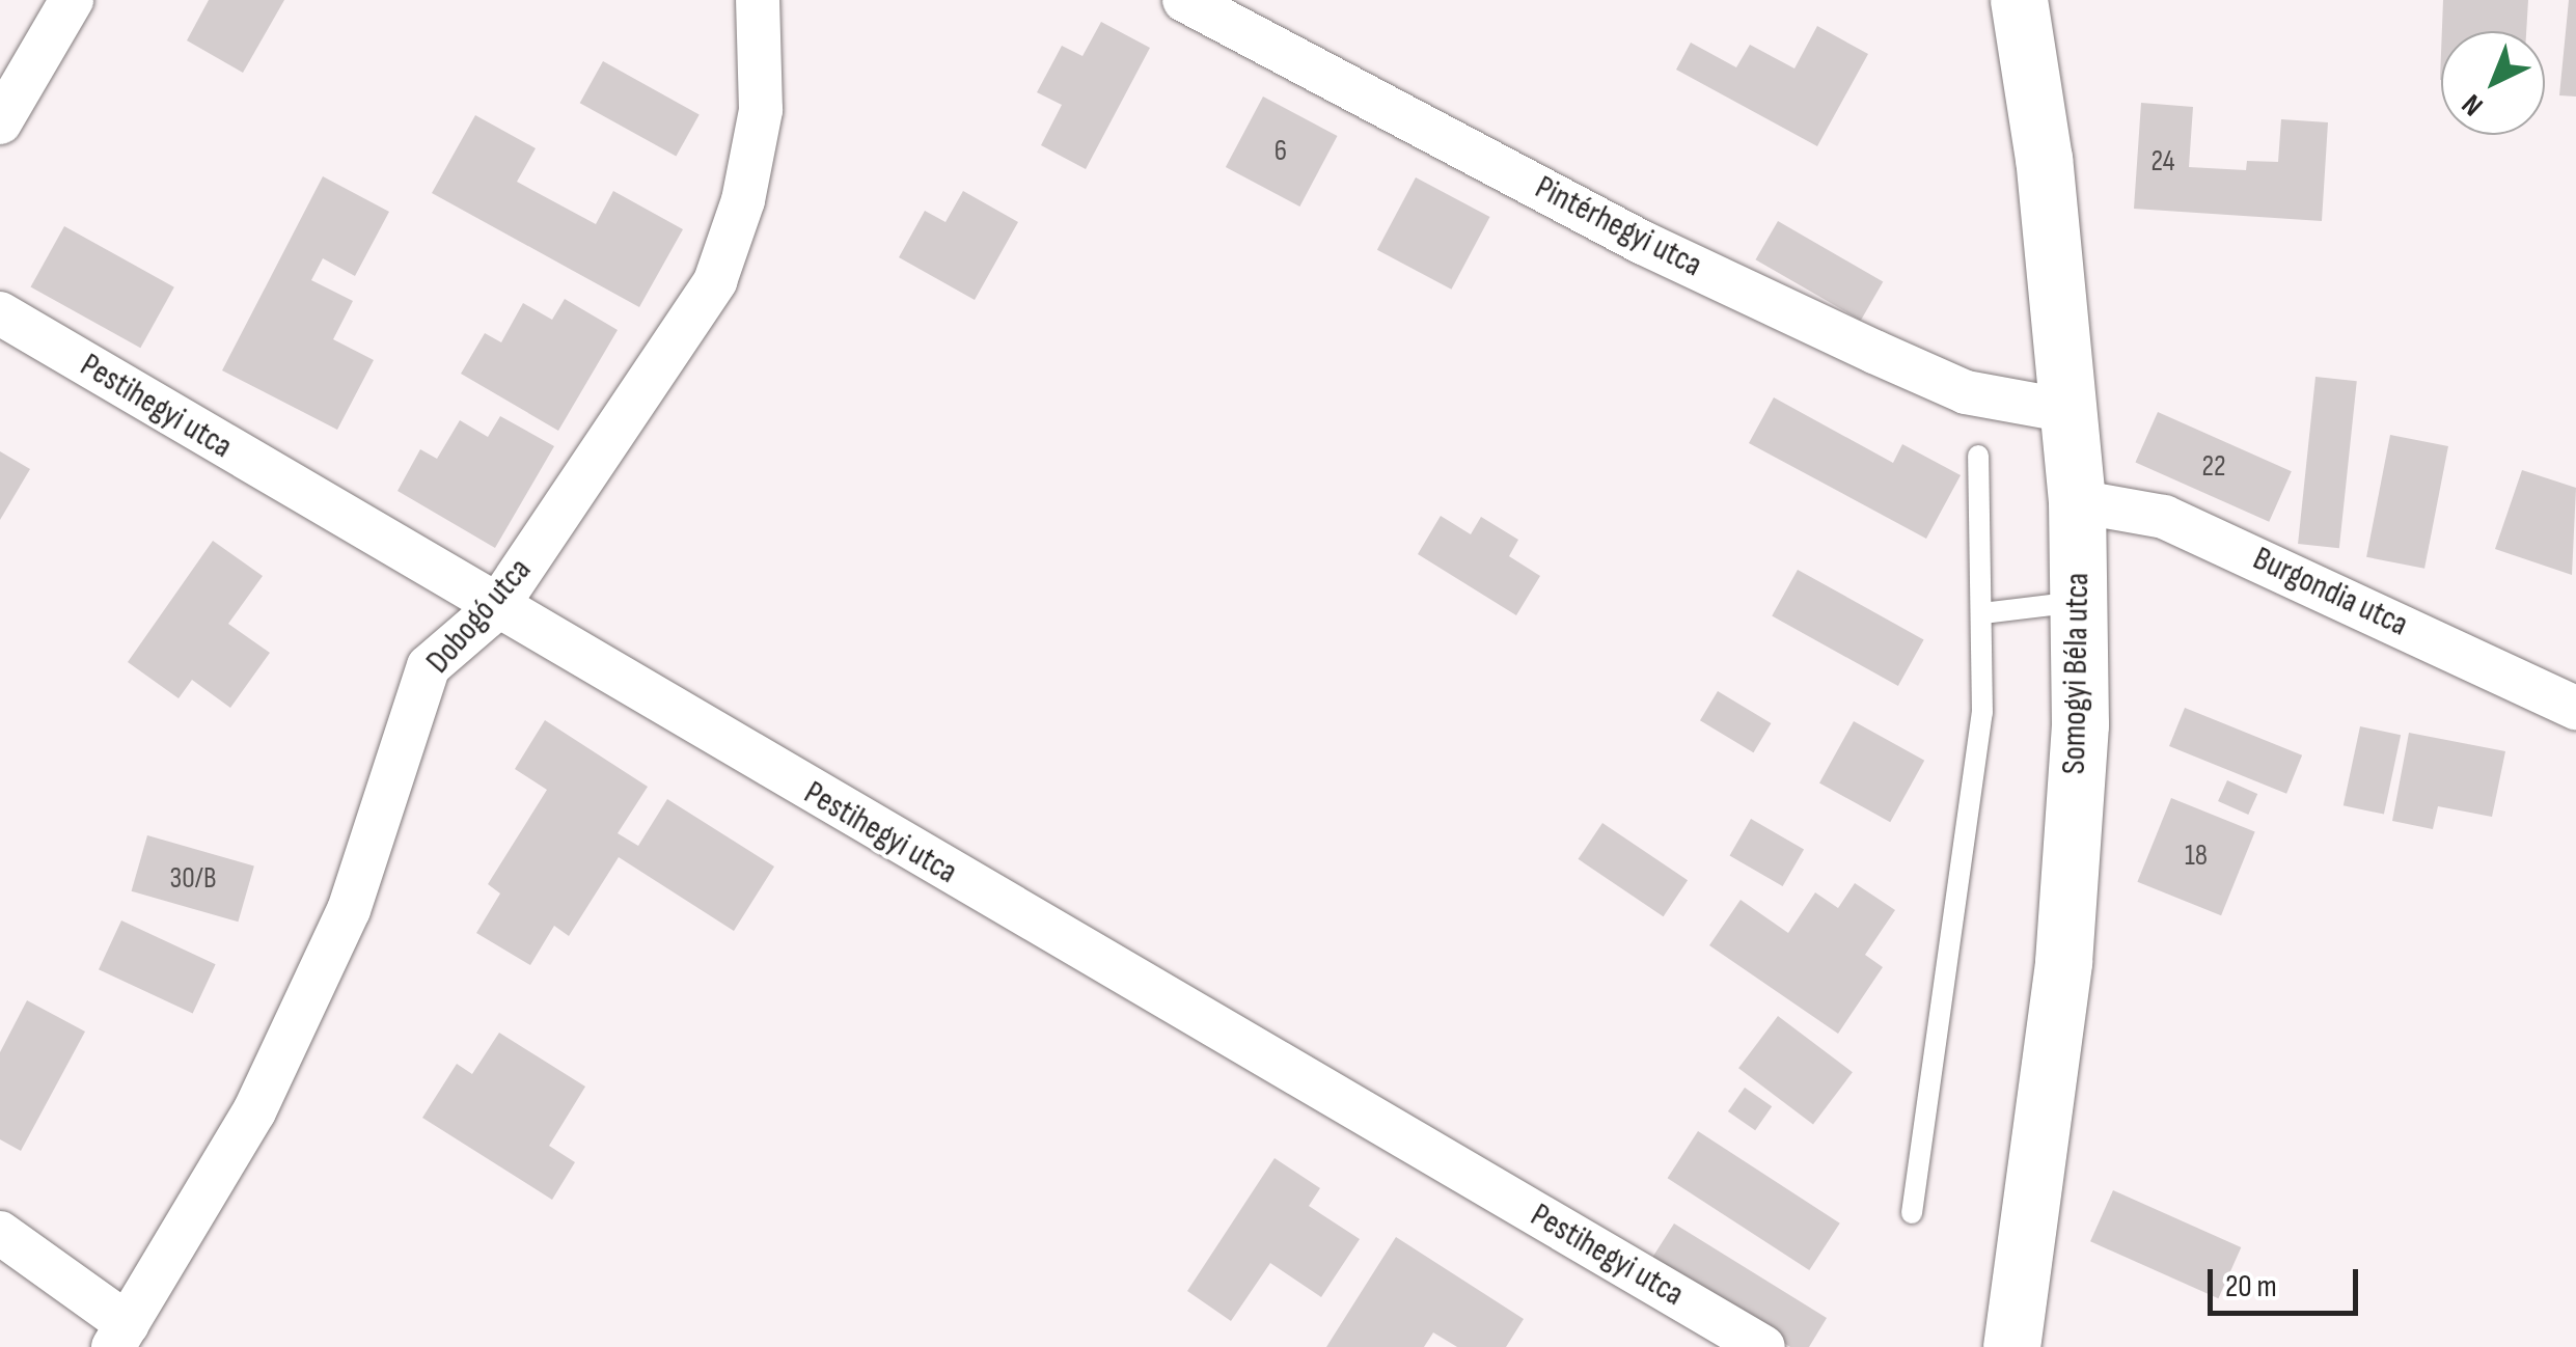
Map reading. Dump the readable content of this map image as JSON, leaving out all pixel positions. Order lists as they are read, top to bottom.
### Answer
{
  "streets": {
    "main road": ["Somogyi Béla utca"],
    "street": [
      "Pintérhegyi utca",
      "Pestihegyi utca",
      "Burgondia utca",
      "Dobogó utca"
    ]
  },
  "crossings": [
    ["Pintérhegyi utca", "Somogyi Béla utca"],
    ["Pestihegyi utca", "Dobogó utca"],
    ["Burgondia utca", "Somogyi Béla utca"]
  ],
  "house_numbers": [
    "6",
    "24",
    "22",
    "18",
    "30/B"
  ],
  "scale_bar": "20 m",
  "north": "bottom left"
}
